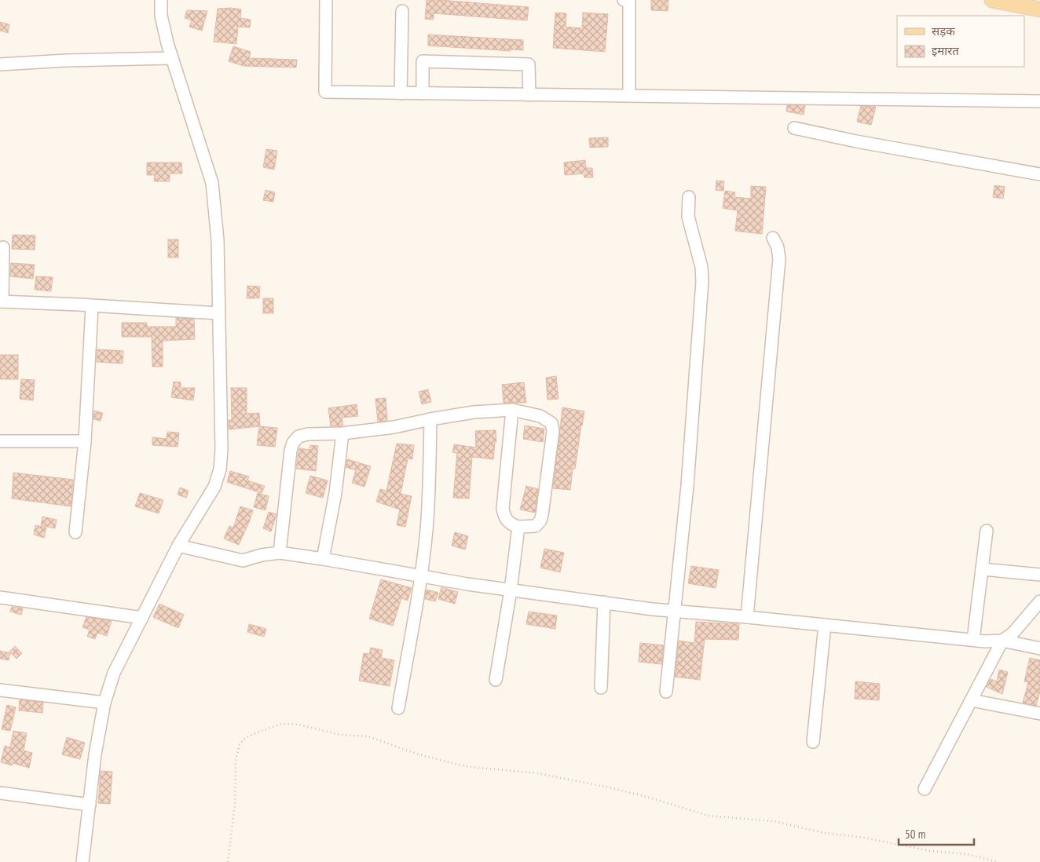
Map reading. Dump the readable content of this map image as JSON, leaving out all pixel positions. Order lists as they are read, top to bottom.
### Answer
{
  "legend": ["सड़क", "इमारत"],
  "scale_bar": "50 m"
}
